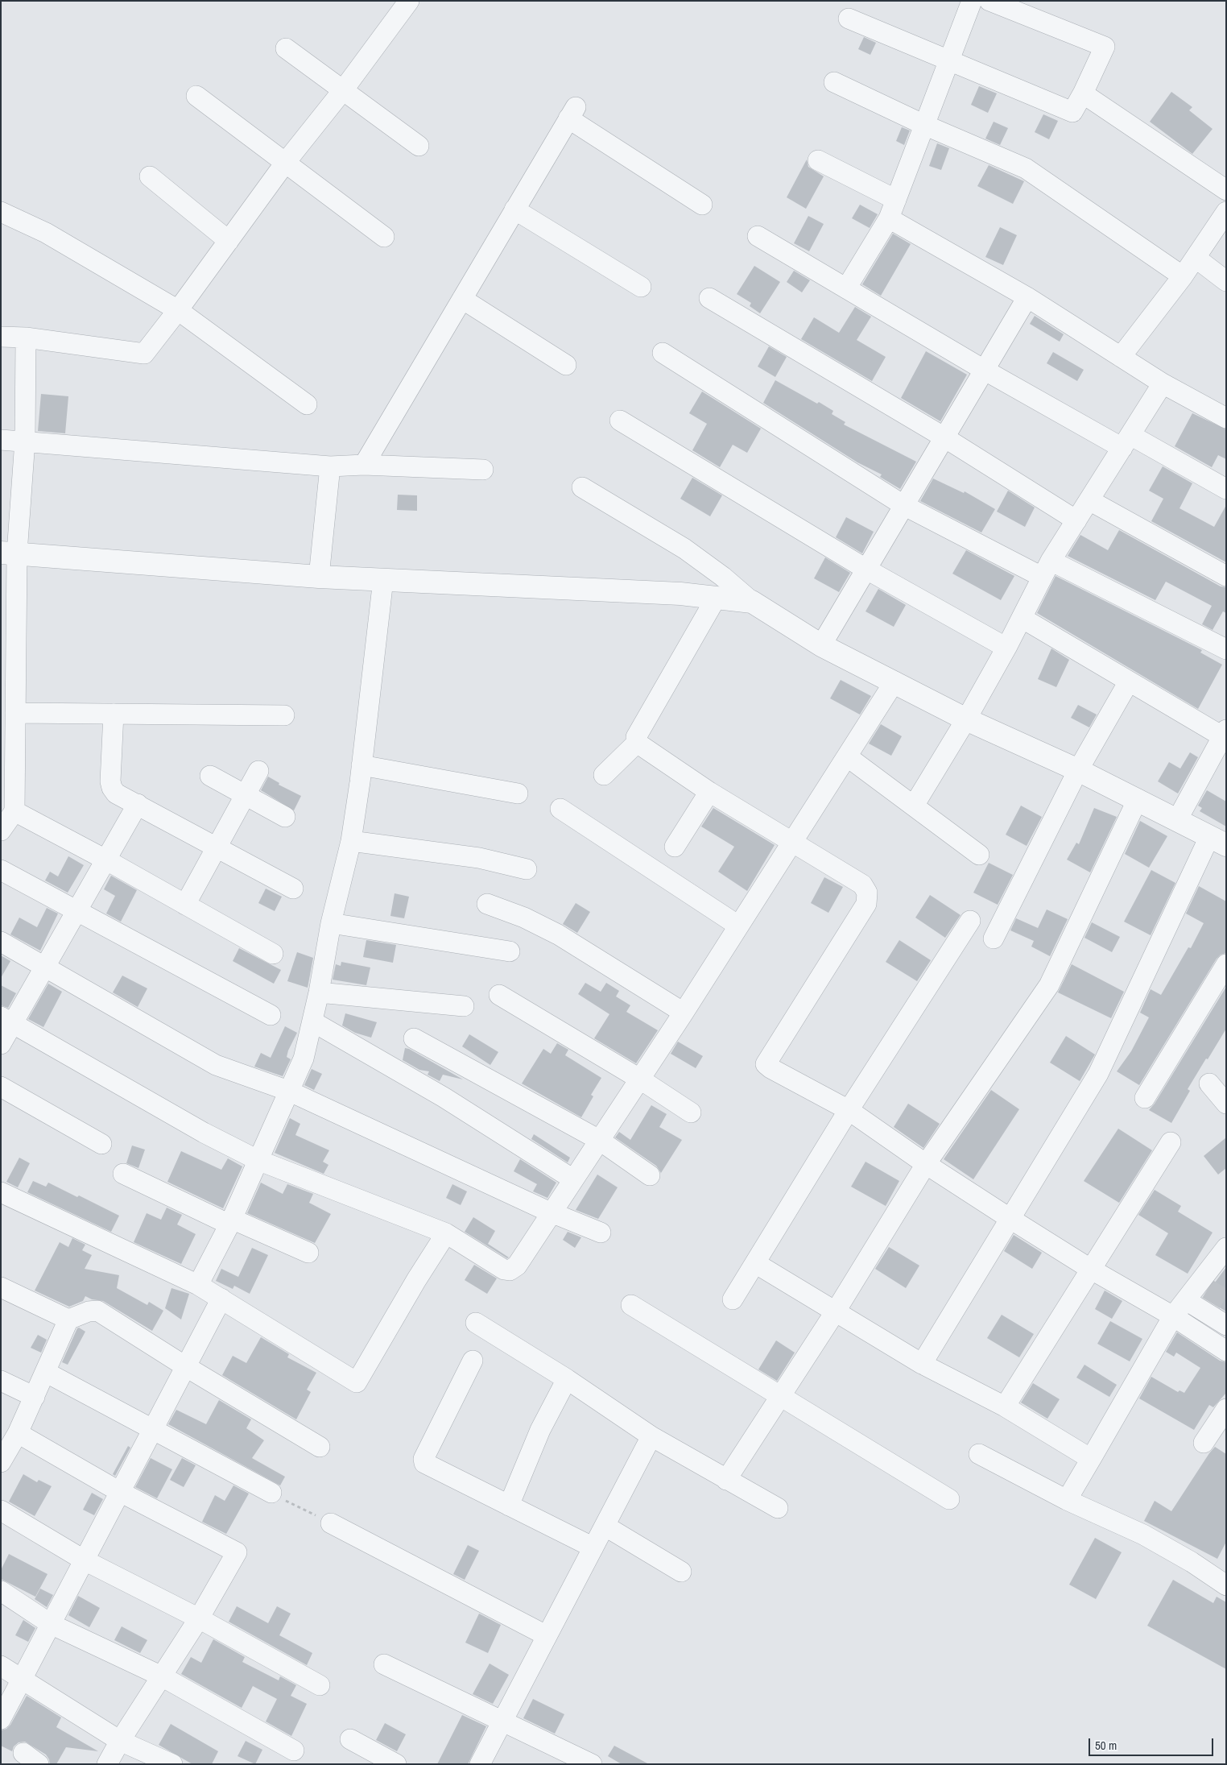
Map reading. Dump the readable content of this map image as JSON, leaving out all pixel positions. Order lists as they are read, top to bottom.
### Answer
{
  "scale_bar": "50 m"
}
